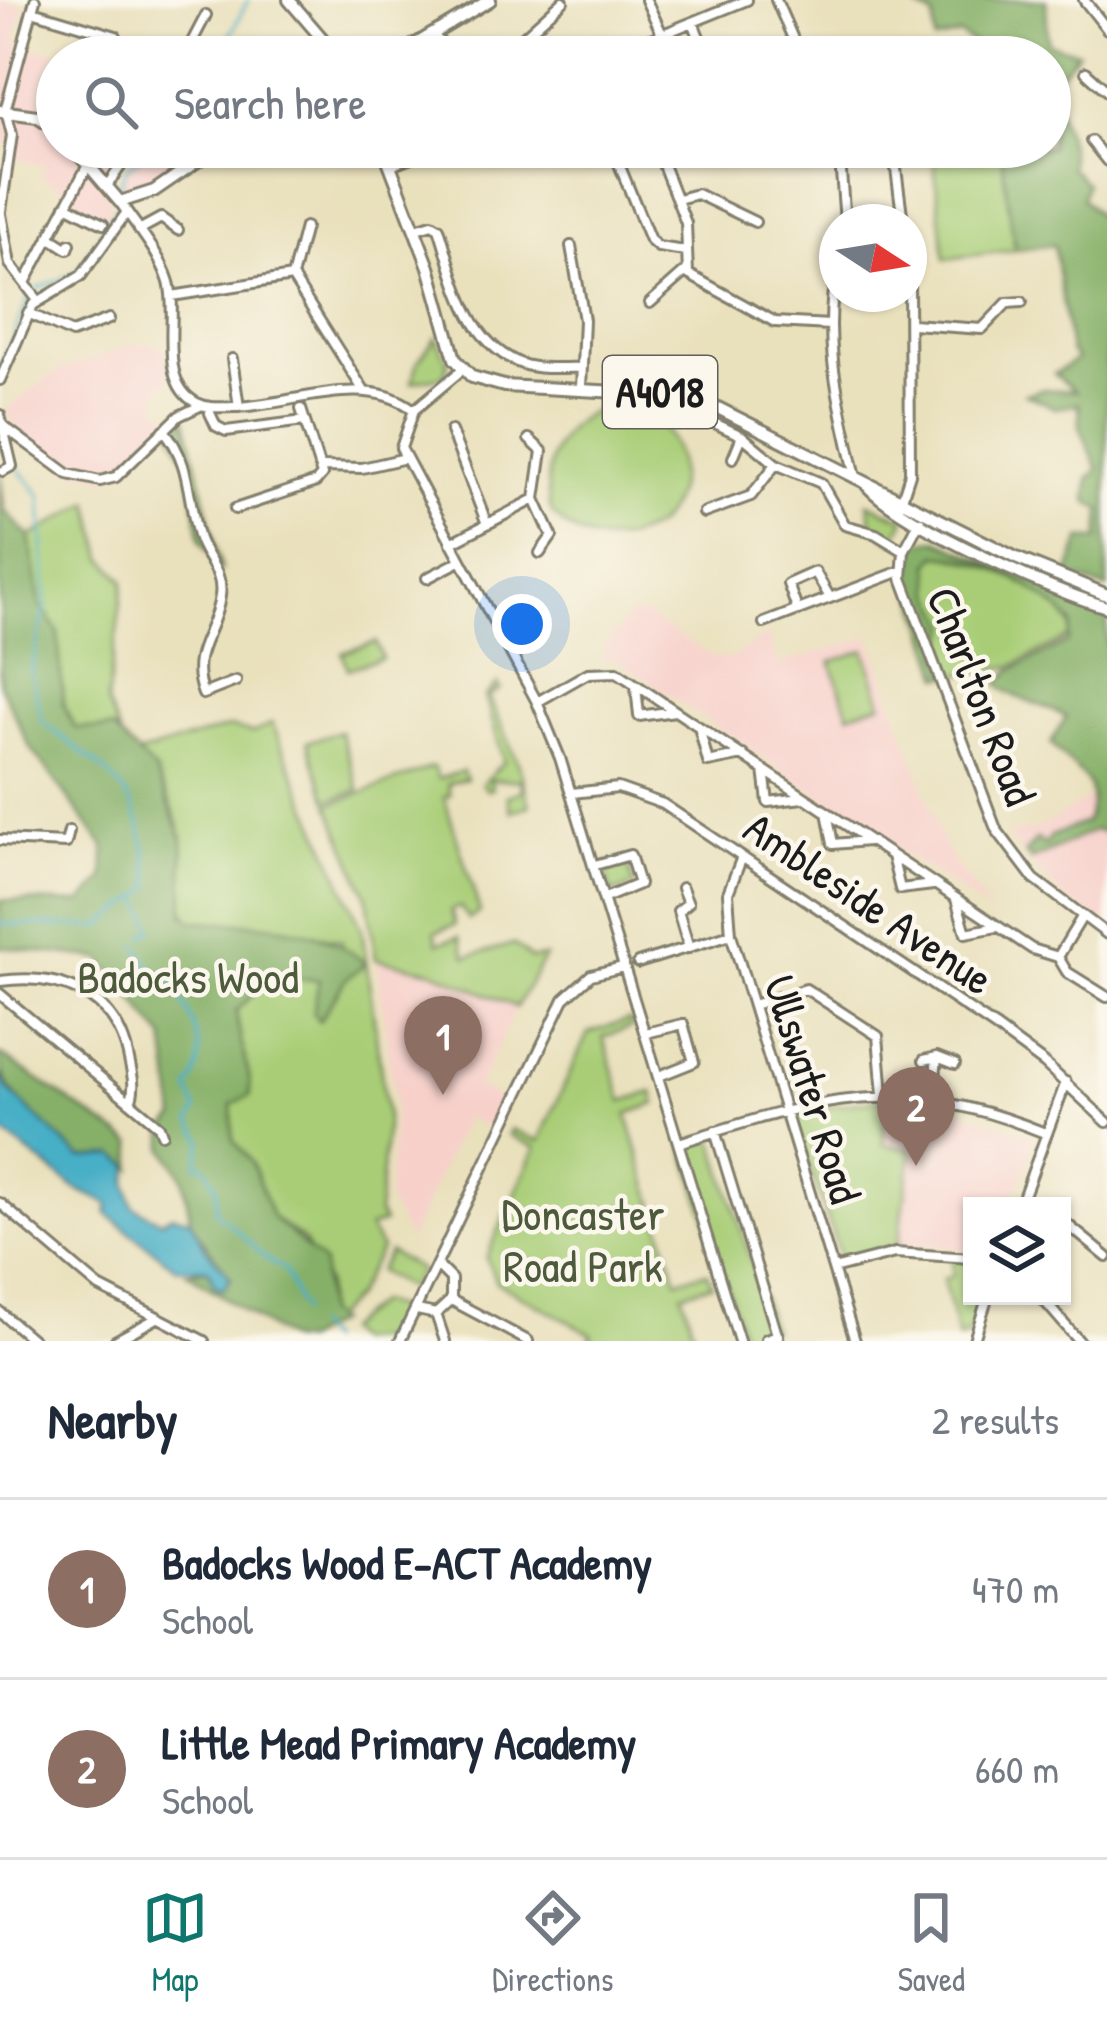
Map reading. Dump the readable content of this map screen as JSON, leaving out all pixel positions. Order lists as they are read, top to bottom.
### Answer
{
  "streets": {
    "main road": ["A4018"],
    "street": ["Charlton Road", "Ambleside Avenue", "Ullswater Road"]
  },
  "crossings": [
    ["A4018", "Charlton Road"],
    ["Ambleside Avenue", "Ullswater Road"]
  ],
  "parks": ["Badocks Wood", "Doncaster Road Park"],
  "north": "right",
  "page": {
    "search": "Search here",
    "pins": ["1", "2"],
    "heading": ["Nearby", "2 results"],
    "list": [
      {
        "mark": "1",
        "name": "Badocks Wood E-ACT Academy",
        "note": "School",
        "value": "470 m"
      },
      {
        "mark": "2",
        "name": "Little Mead Primary Academy",
        "note": "School",
        "value": "660 m"
      }
    ],
    "nav": ["Map", "Directions", "Saved"]
  }
}
